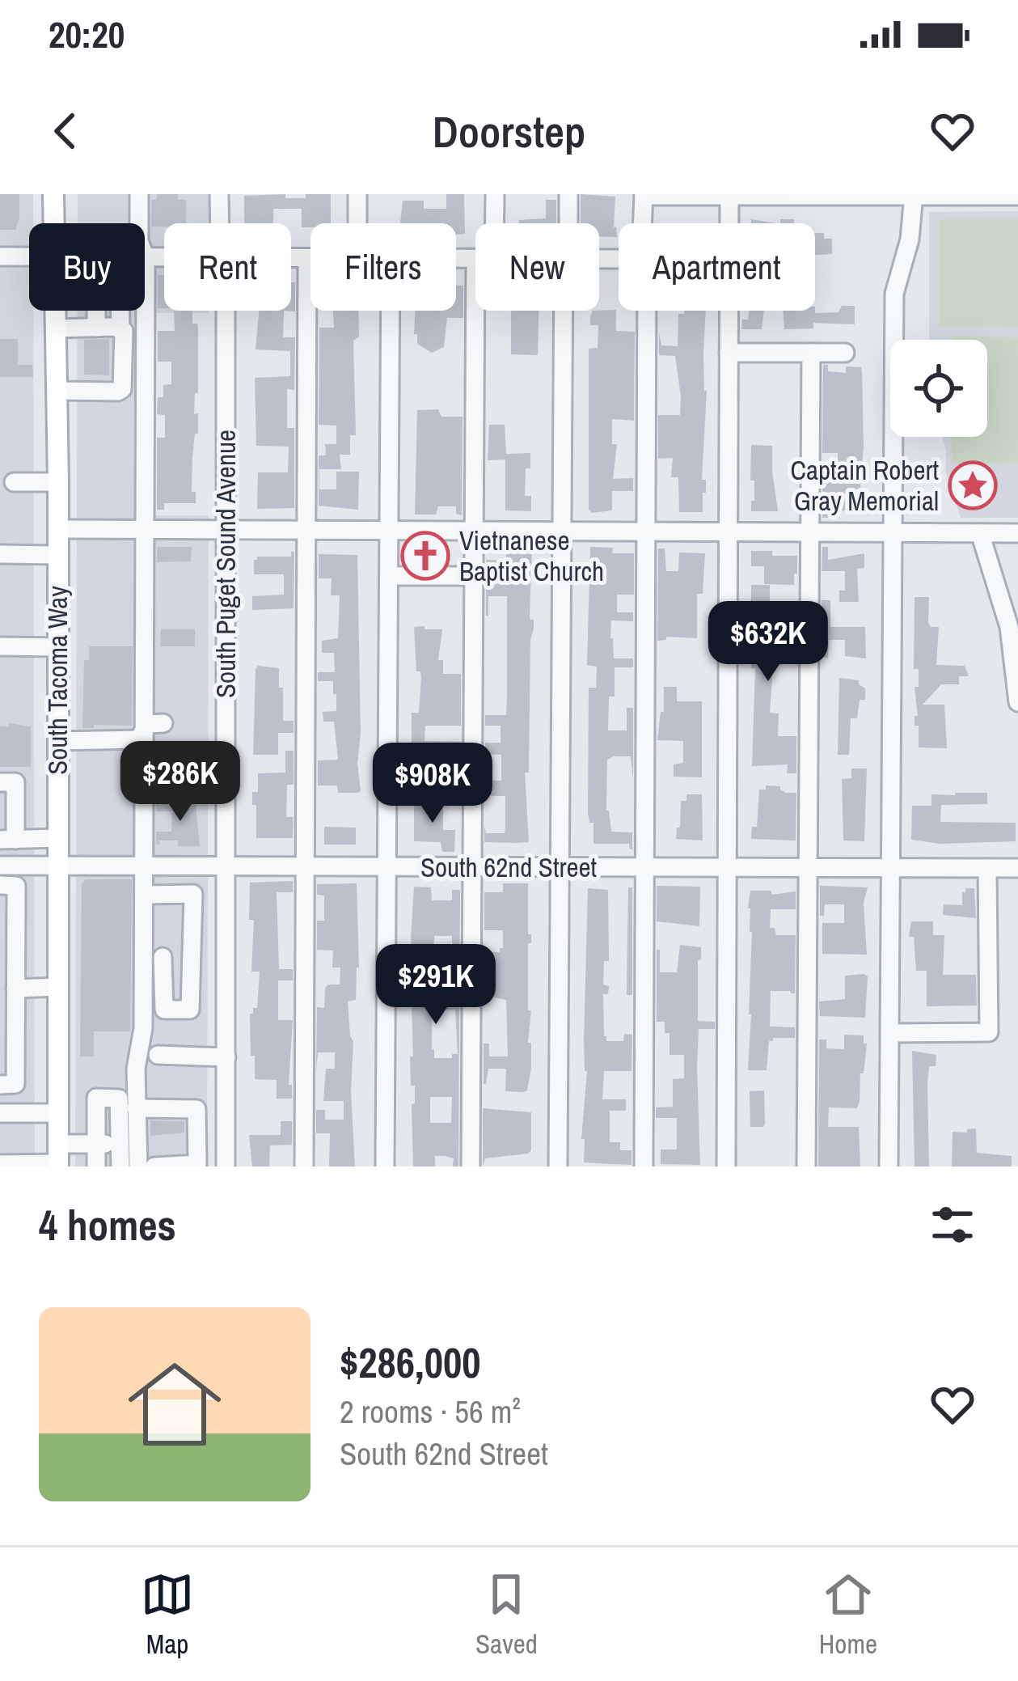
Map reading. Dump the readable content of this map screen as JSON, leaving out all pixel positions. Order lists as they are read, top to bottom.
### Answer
{
  "streets": {
    "main road": ["South Tacoma Way"],
    "street": ["South Puget Sound Avenue", "South 62nd Street"]
  },
  "crossings": [
    ["South Puget Sound Avenue", "South 62nd Street"],
    ["South Tacoma Way", "South 62nd Street"]
  ],
  "places": {
    "place": ["Captain Robert Gray Memorial"],
    "church": ["Vietnanese Baptist Church"]
  },
  "page": {
    "status": "20:20",
    "header": "Doorstep",
    "chip": [
      "Buy",
      "Rent",
      "Filters",
      "New",
      "Apartment"
    ],
    "price": [
      "$632K",
      "$286K",
      "$908K",
      "$291K"
    ],
    "heading": "4 homes",
    "list": [
      {
        "name": "$286,000",
        "note": "2 rooms · 56 m² · South 62nd Street"
      }
    ],
    "tabs": ["Map", "Saved", "Home"]
  }
}
